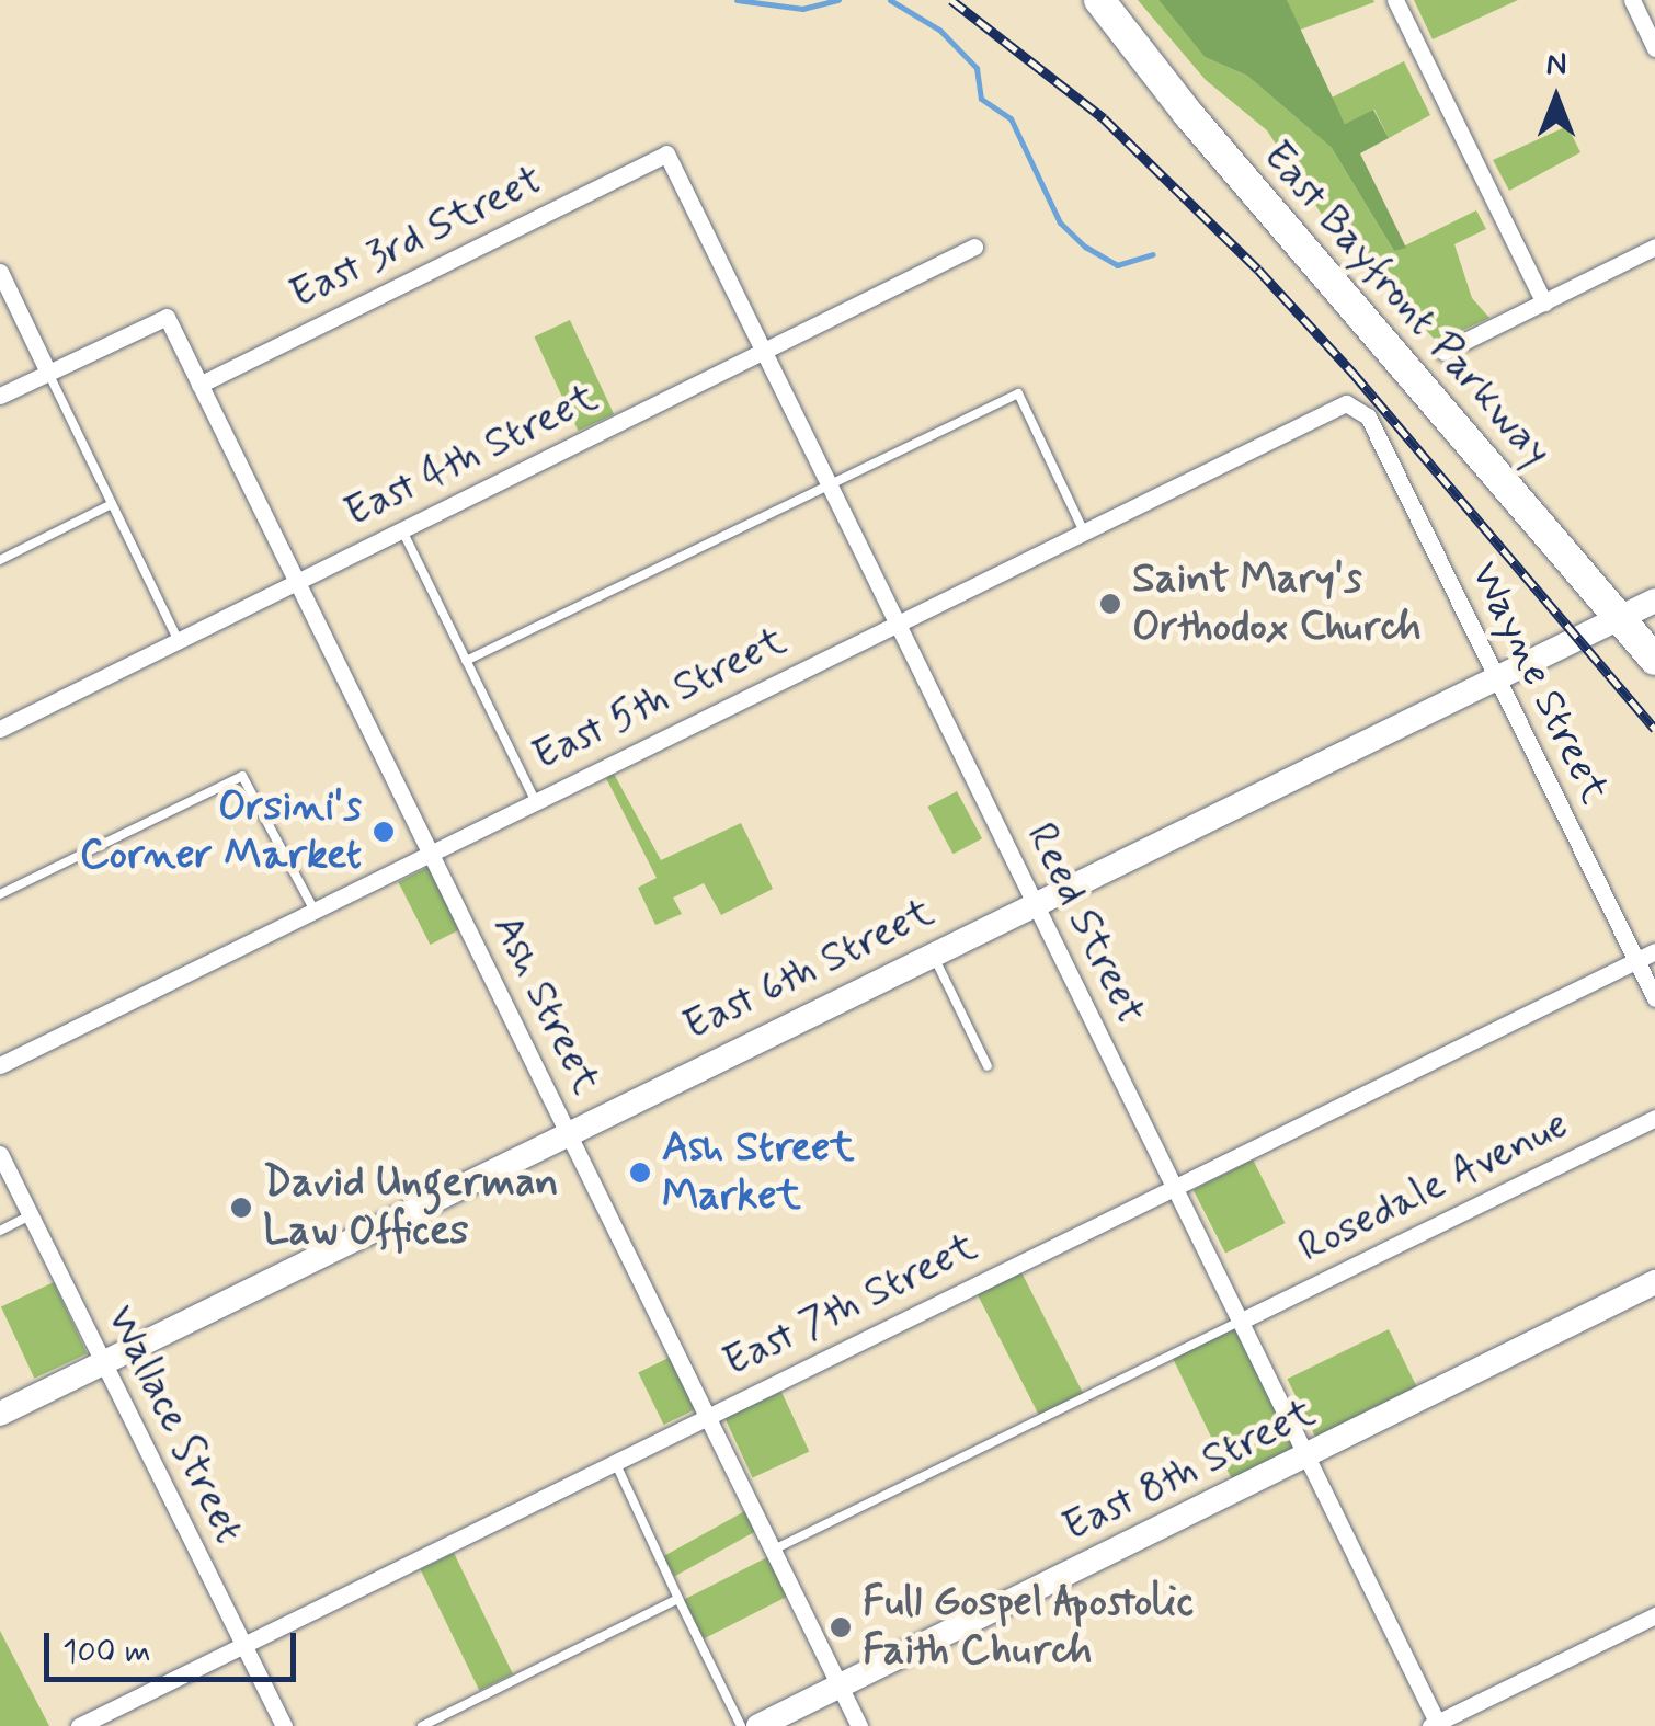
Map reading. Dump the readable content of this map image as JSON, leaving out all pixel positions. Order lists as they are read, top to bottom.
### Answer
{
  "streets": {
    "highway": ["East Bayfront Parkway"],
    "main road": ["East 6th Street", "East 8th Street"],
    "street": [
      "East 3rd Street",
      "East 4th Street",
      "Wayne Street",
      "East 5th Street",
      "Reed Street",
      "Ash Street",
      "Rosedale Avenue",
      "East 7th Street",
      "Wallace Street"
    ]
  },
  "crossings": [
    ["East 3rd Street", "Reed Street"],
    ["East 3rd Street", "Ash Street"],
    ["East Bayfront Parkway", "East 6th Street"],
    ["East 4th Street", "Reed Street"],
    ["East 4th Street", "Ash Street"],
    ["Wayne Street", "East 5th Street"],
    ["Wayne Street", "East 6th Street"],
    ["Wayne Street", "East 7th Street"],
    ["East 5th Street", "Reed Street"],
    ["East 5th Street", "Ash Street"],
    ["Reed Street", "East 6th Street"],
    ["Reed Street", "Rosedale Avenue"],
    ["Reed Street", "East 7th Street"],
    ["Reed Street", "East 8th Street"],
    ["East 6th Street", "Ash Street"],
    ["East 6th Street", "Wallace Street"],
    ["Ash Street", "East 7th Street"],
    ["Ash Street", "East 8th Street"],
    ["East 7th Street", "Wallace Street"]
  ],
  "places": [
    "Saint Mary's Orthodox Church",
    "Orsini's Corner Market",
    "Ash Street Market",
    "David Ungerman Law Offices",
    "Full Gospel Apostolic Faith Church"
  ],
  "scale_bar": "100 m",
  "north": "top"
}
